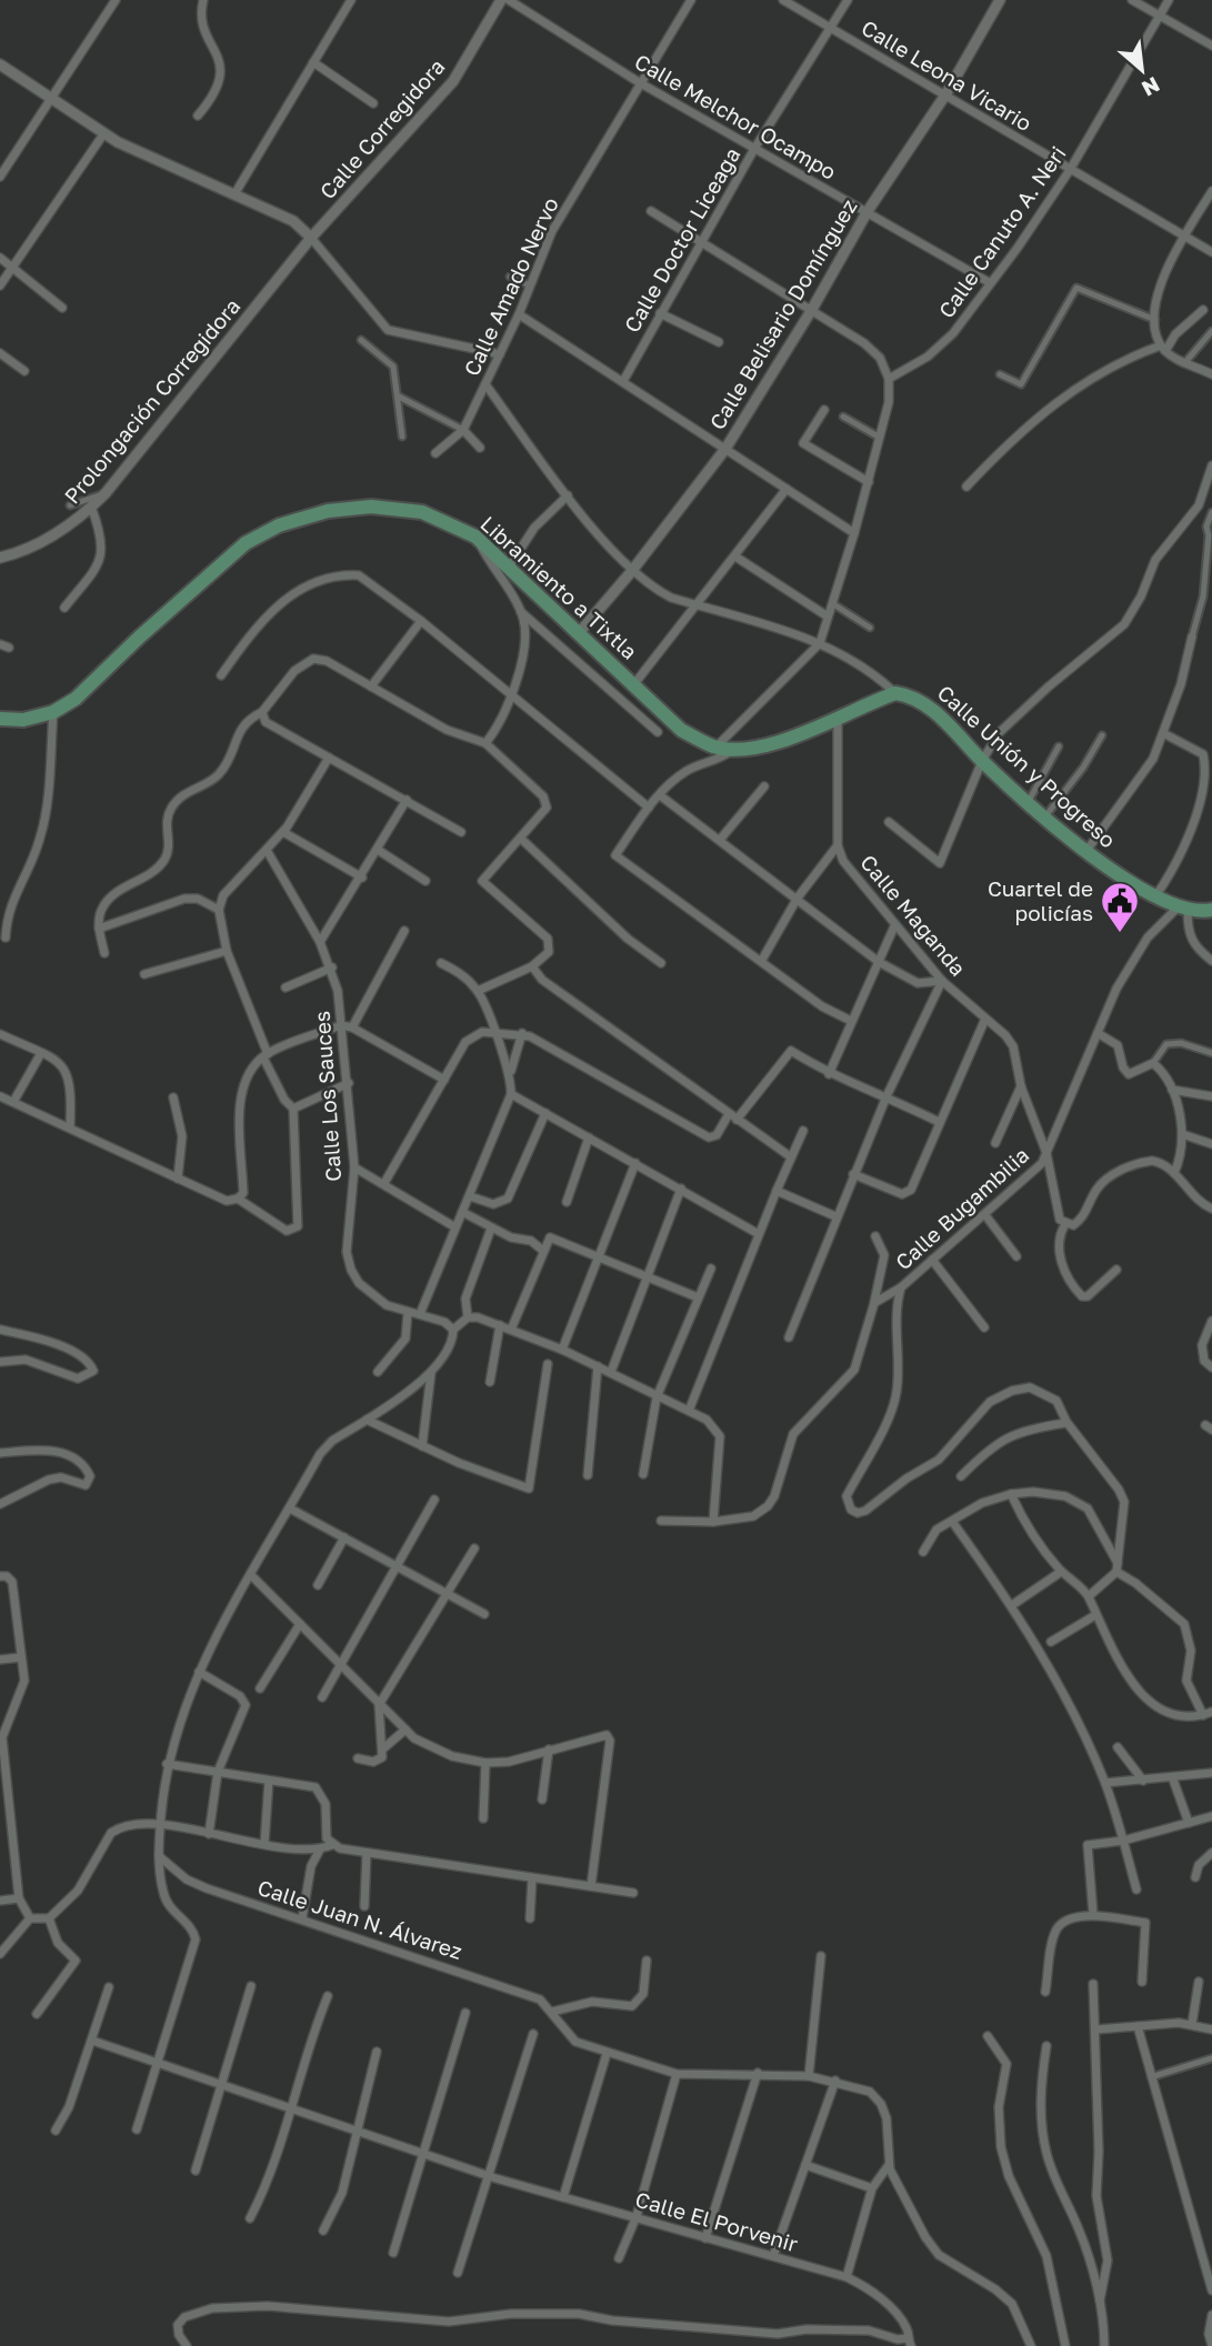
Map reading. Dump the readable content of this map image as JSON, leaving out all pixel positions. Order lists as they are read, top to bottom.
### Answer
{
  "streets": {
    "main road": ["Libramiento a Tixtla", "Calle Unión y Progreso"],
    "street": [
      "Calle Leona Vicario",
      "Calle Melchor Ocampo",
      "Calle Corregidora",
      "Calle Canuto A. Neri",
      "Calle Doctor Liceaga",
      "Calle Amado Nervo",
      "Calle Belisario Domínguez",
      "Prolongación Corregidora",
      "Calle Maganda",
      "Calle Los Sauces",
      "Calle Bugambilia",
      "Calle Juan N. Álvarez",
      "Calle El Porvenir"
    ]
  },
  "crossings": [
    ["Calle Leona Vicario", "Calle Canuto A. Neri"],
    ["Calle Leona Vicario", "Calle Doctor Liceaga"],
    ["Calle Leona Vicario", "Calle Belisario Domínguez"],
    ["Calle Melchor Ocampo", "Calle Canuto A. Neri"],
    ["Calle Melchor Ocampo", "Calle Doctor Liceaga"],
    ["Calle Melchor Ocampo", "Calle Amado Nervo"],
    ["Calle Melchor Ocampo", "Calle Belisario Domínguez"],
    ["Calle Corregidora", "Prolongación Corregidora"],
    ["Calle Belisario Domínguez", "Libramiento a Tixtla"],
    ["Libramiento a Tixtla", "Calle Unión y Progreso"],
    ["Libramiento a Tixtla", "Calle Maganda"],
    ["Calle Unión y Progreso", "Calle Bugambilia"],
    ["Calle Maganda", "Calle Bugambilia"]
  ],
  "places": {
    "public building": ["Cuartel de policías"]
  },
  "north": "bottom right"
}
